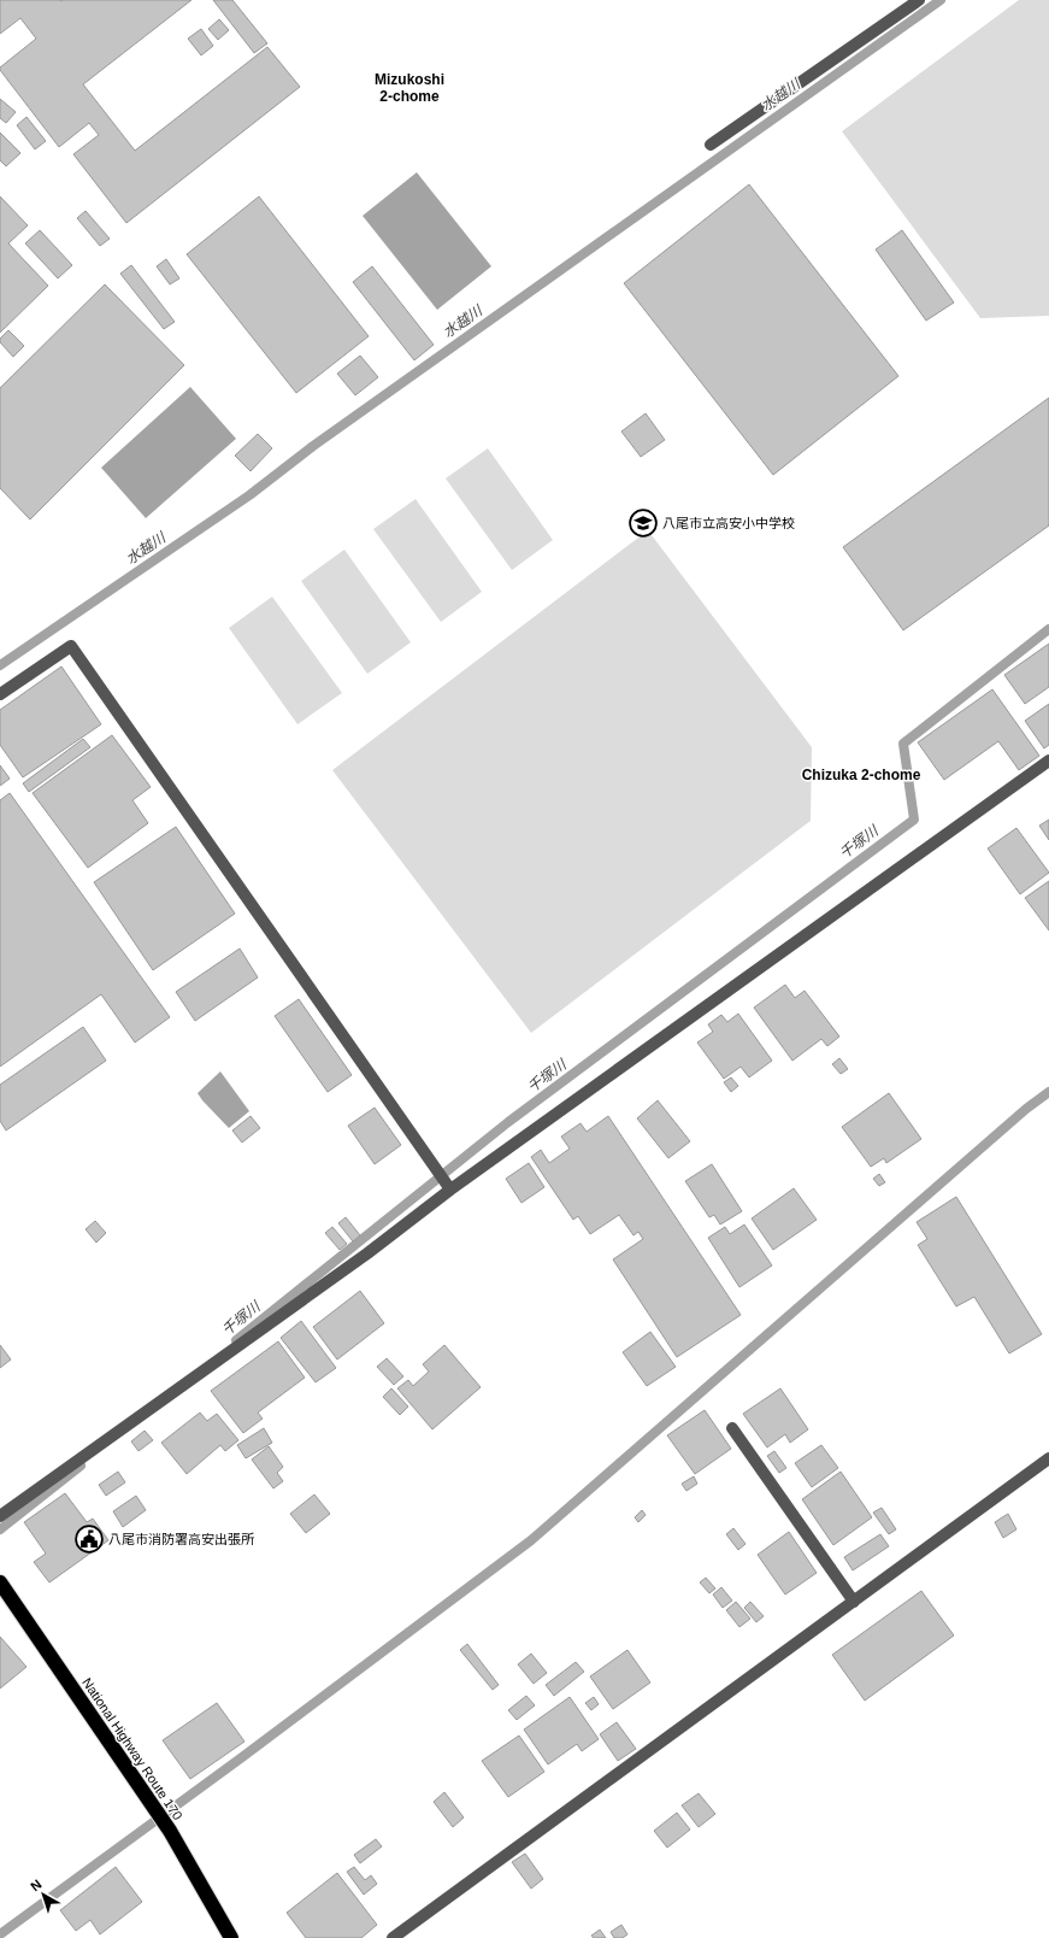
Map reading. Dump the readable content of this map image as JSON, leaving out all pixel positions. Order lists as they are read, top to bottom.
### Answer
{
  "streets": {
    "highway": ["National Highway Route 170"]
  },
  "districts": ["Mizukoshi 2-chome", "Chizuka 2-chome"],
  "water": ["水越川", "千塚川"],
  "places": {
    "school or university": ["八尾市立高安小中学校"],
    "public building": ["八尾市消防署高安出張所"]
  },
  "north": "top left"
}
